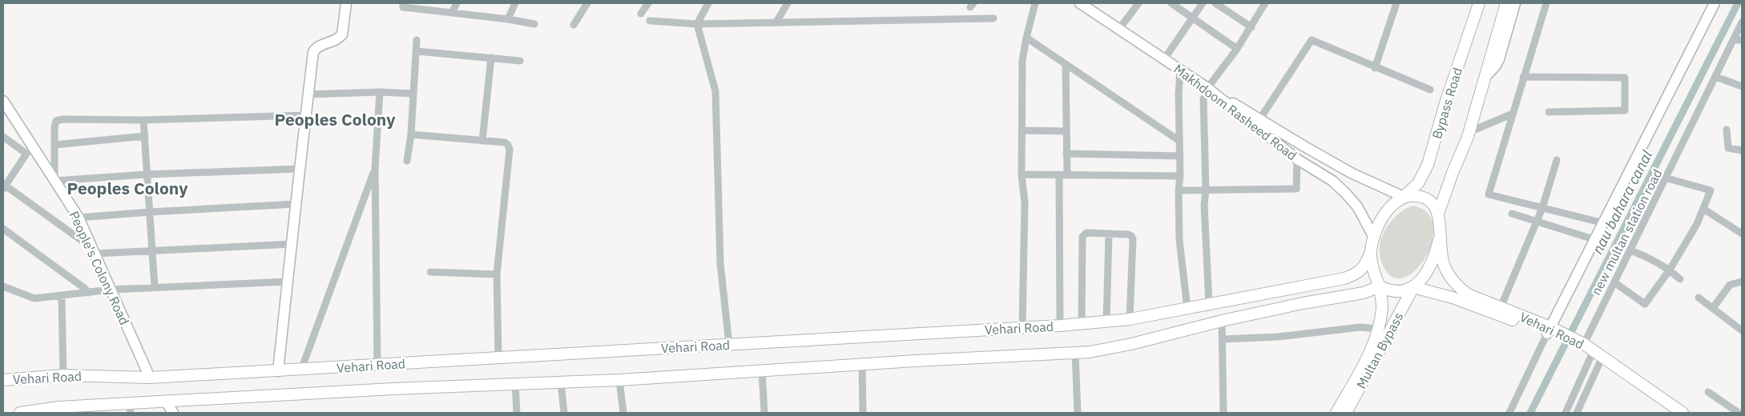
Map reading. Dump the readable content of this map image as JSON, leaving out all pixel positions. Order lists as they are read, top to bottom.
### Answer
{
  "streets": {
    "main road": ["Bypass Road", "Vehari Road", "Multan Bypass"],
    "street": ["Makhdoom Rasheed Road", "new multan station road", "People's Colony Road"]
  },
  "crossings": [
    ["Bypass Road", "Makhdoom Rasheed Road"],
    ["Bypass Road", "Vehari Road"],
    ["Bypass Road", "Multan Bypass"],
    ["Makhdoom Rasheed Road", "Vehari Road"],
    ["Makhdoom Rasheed Road", "Multan Bypass"],
    ["new multan station road", "Vehari Road"],
    ["People's Colony Road", "Vehari Road"],
    ["Vehari Road", "Multan Bypass"]
  ],
  "districts": ["Peoples Colony", "Peoples Colony"],
  "water": ["nau bahara canal"]
}
